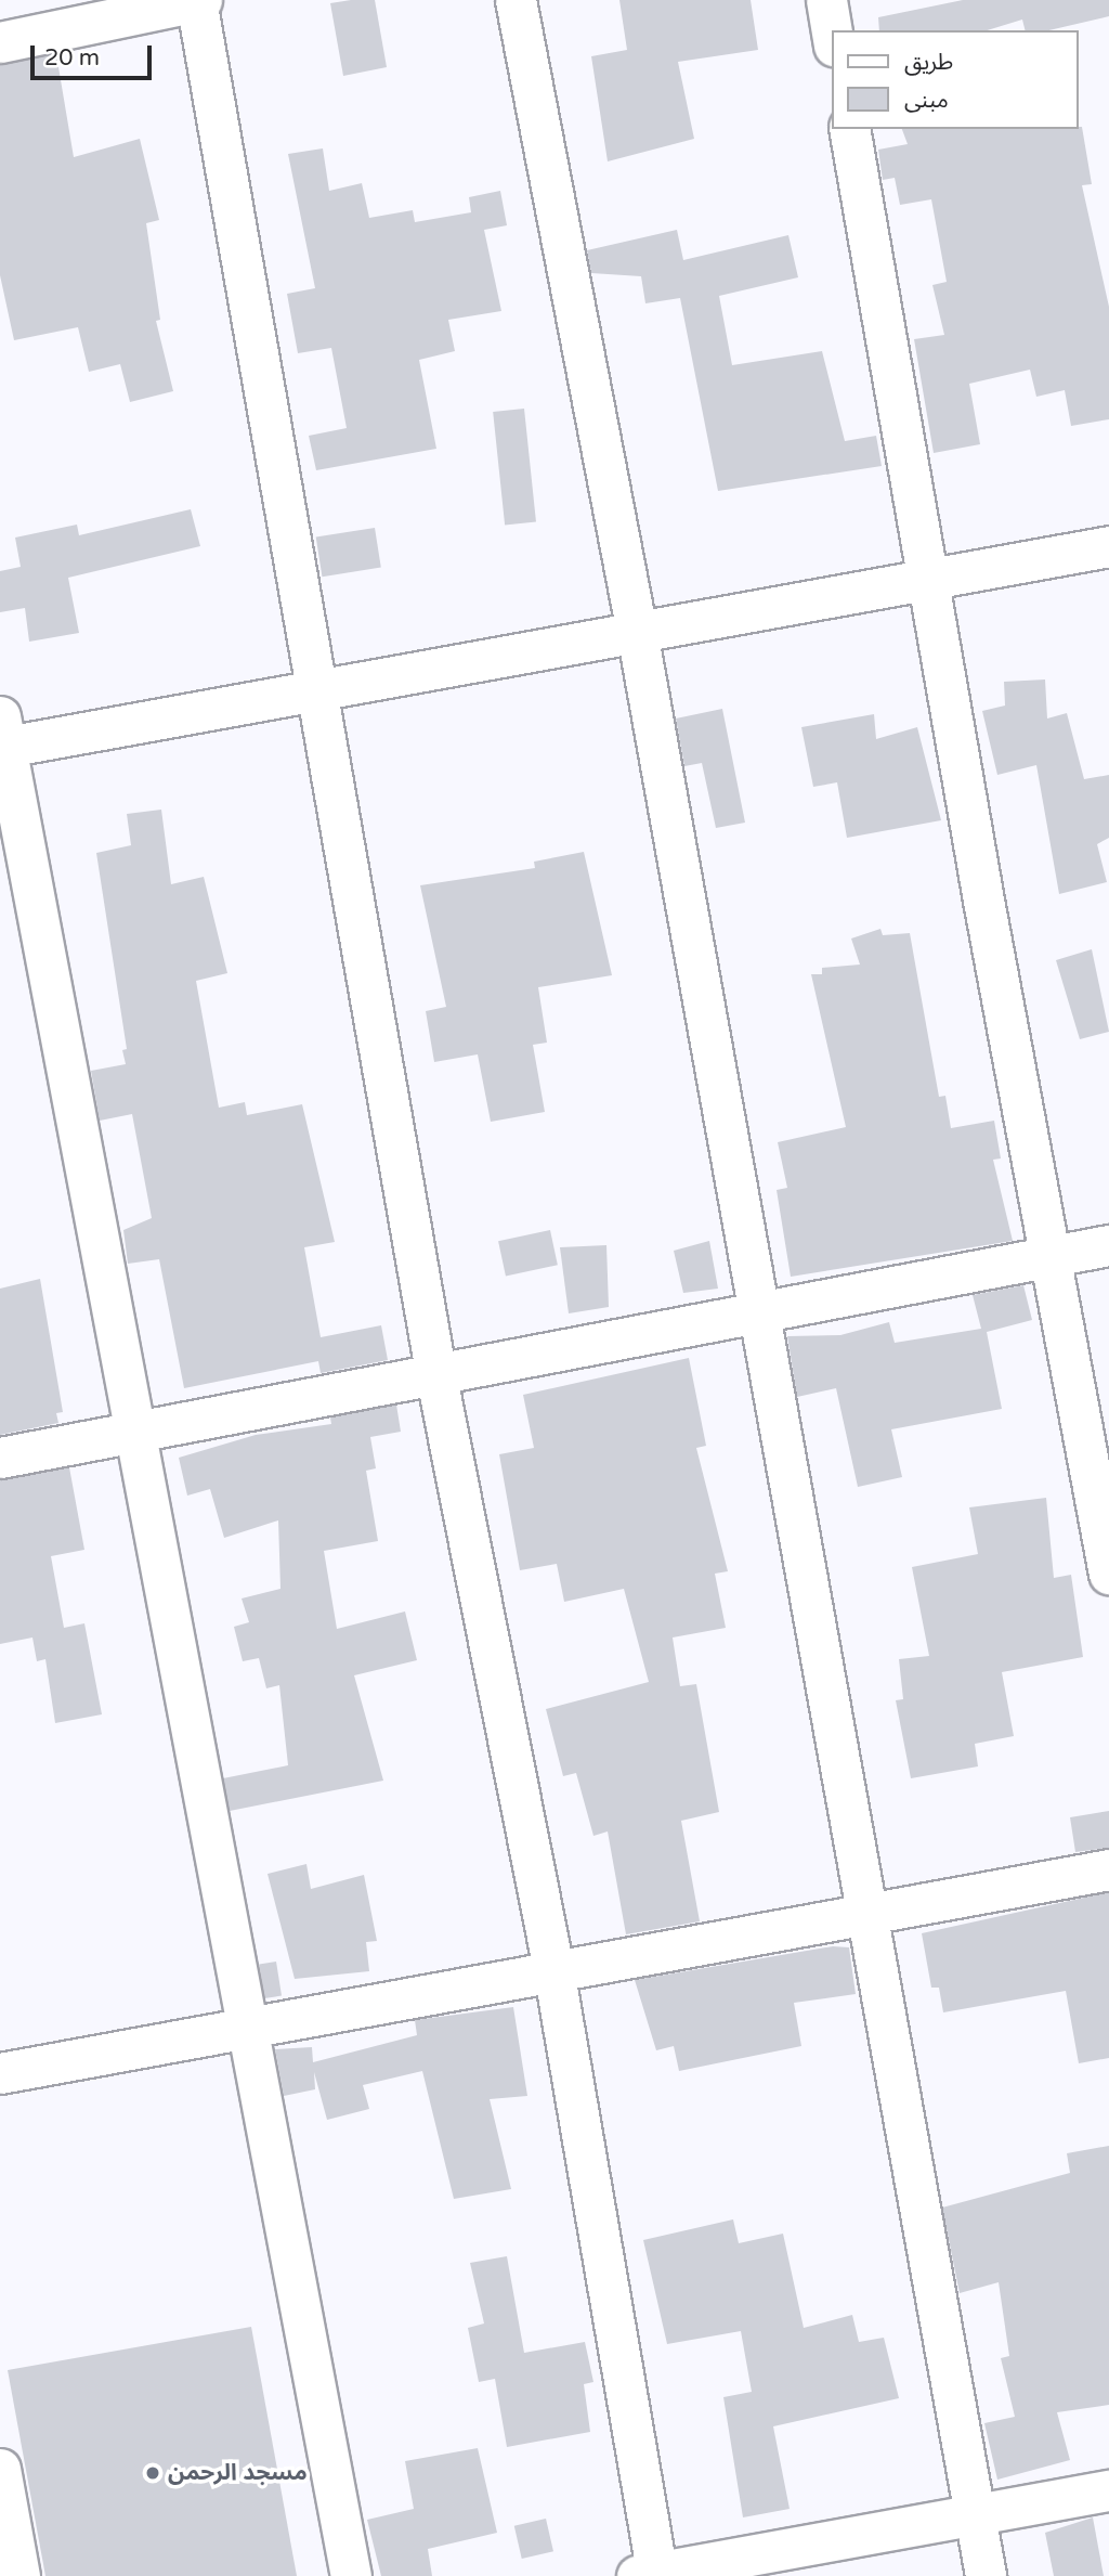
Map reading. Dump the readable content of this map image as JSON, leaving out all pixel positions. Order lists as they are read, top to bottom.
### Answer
{
  "places": ["مسجد الرحمن"],
  "legend": ["طريق", "مبنى"],
  "scale_bar": "20 m"
}
